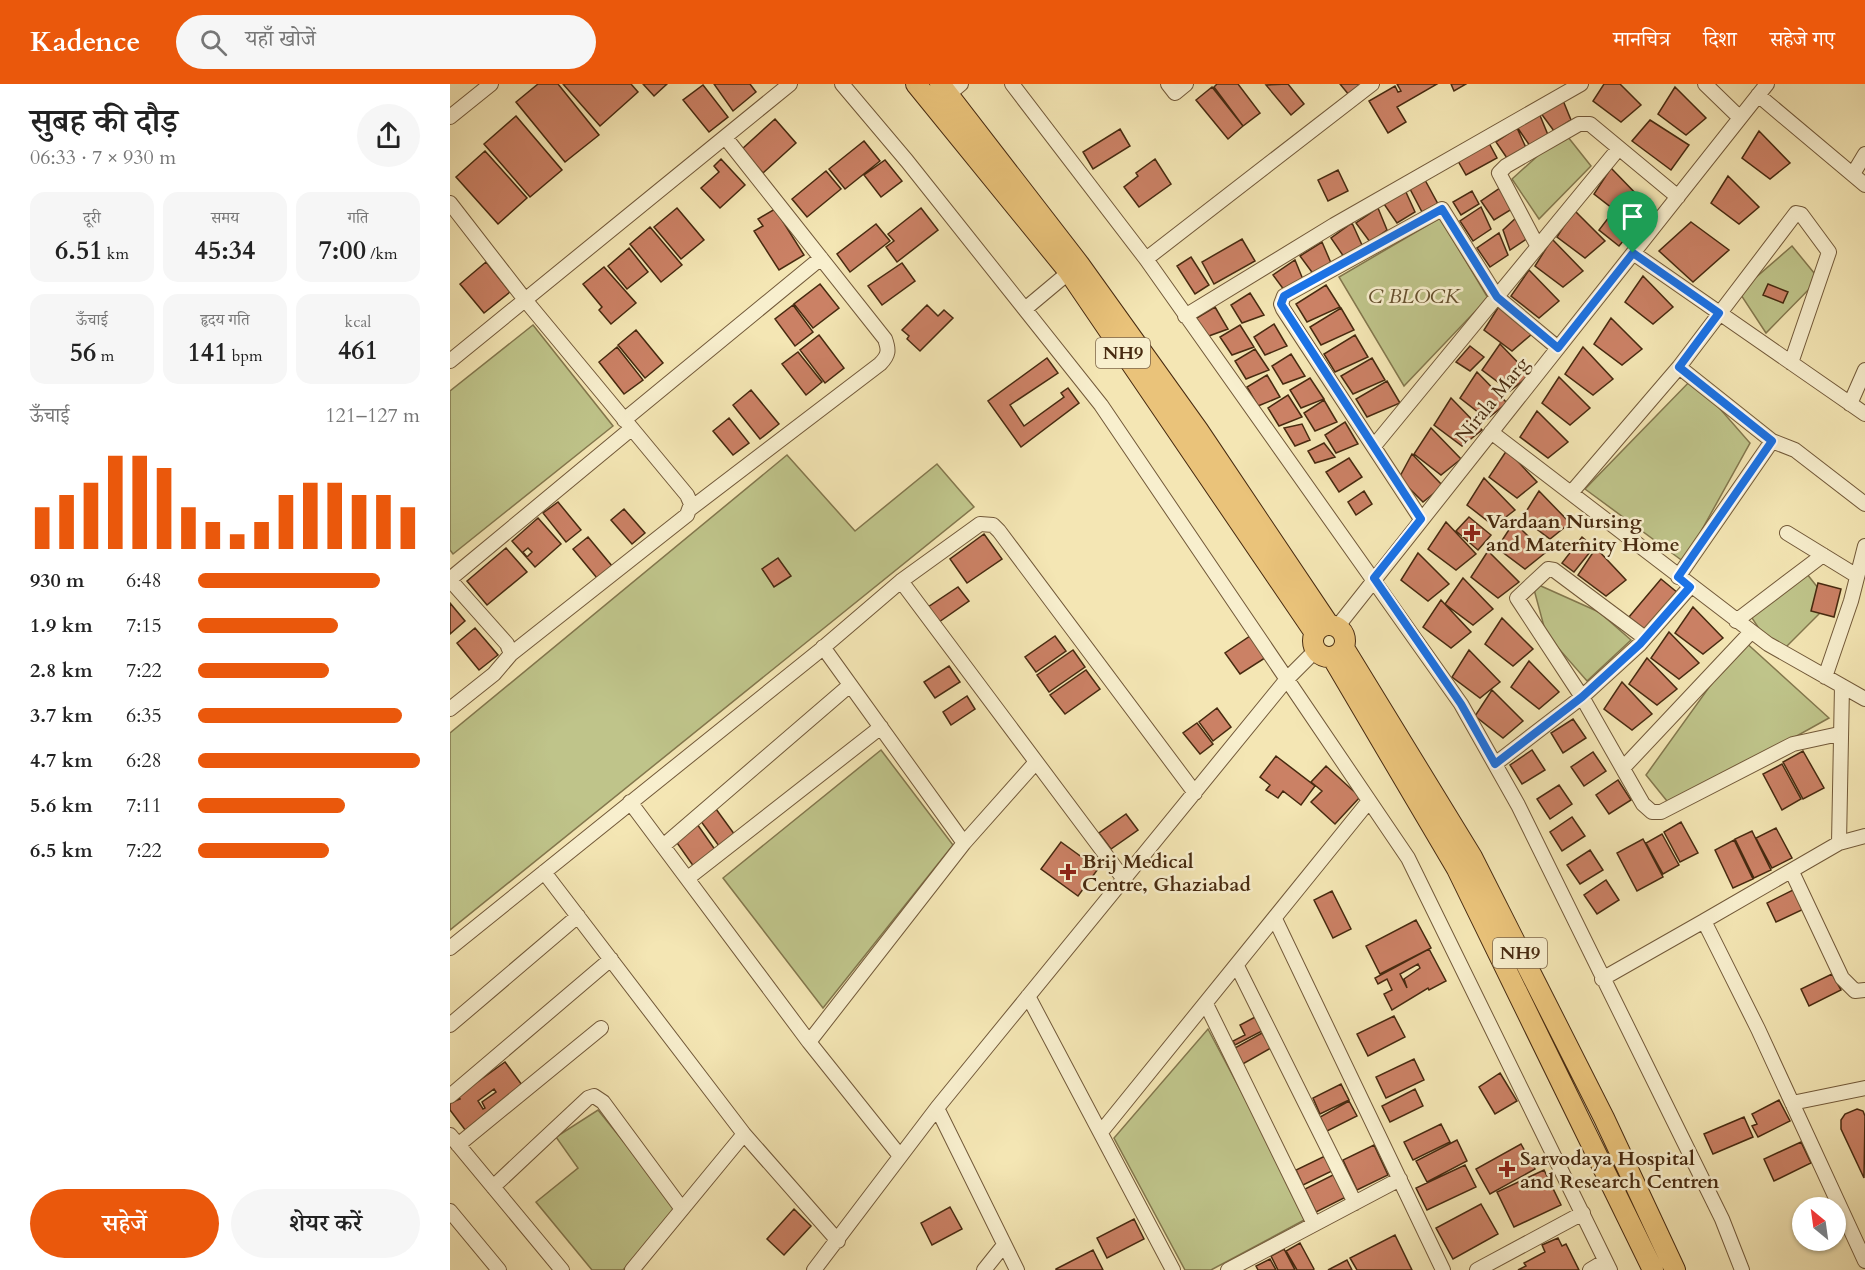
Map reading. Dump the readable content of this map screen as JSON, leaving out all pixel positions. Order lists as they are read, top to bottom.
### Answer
{
  "streets": {
    "highway": ["NH9"],
    "street": ["Nirala Marg"]
  },
  "crossings": [
    ["NH9", "Nirala Marg"]
  ],
  "parks": ["C BLOCK"],
  "places": {
    "health": ["Vardaan Nursing and Maternity Home", "Brij Medical Centre, Ghaziabad", "Sarvodaya Hospital and Research Centren"]
  },
  "north": "top left",
  "page": {
    "header": "Kadence",
    "search": "यहाँ खोजें",
    "nav": ["मानचित्र", "दिशा", "सहेजे गए"],
    "heading": ["सुबह की दौड़", "06:33 · 7 × 930 m"],
    "stats": [
      ["दूरी", "6.51 km"],
      ["समय", "45:34"],
      ["गति", "7:00 /km"],
      ["ऊँचाई", "56 m"],
      ["हृदय गति", "141 bpm"],
      ["kcal", "461"]
    ],
    "chart": ["ऊँचाई", "121–127 m"],
    "list": [
      {
        "name": "930 m",
        "note": "6:48"
      },
      {
        "name": "1.9 km",
        "note": "7:15"
      },
      {
        "name": "2.8 km",
        "note": "7:22"
      },
      {
        "name": "3.7 km",
        "note": "6:35"
      },
      {
        "name": "4.7 km",
        "note": "6:28"
      },
      {
        "name": "5.6 km",
        "note": "7:11"
      },
      {
        "name": "6.5 km",
        "note": "7:22"
      }
    ],
    "buttons": ["सहेजें", "शेयर करें"]
  }
}
